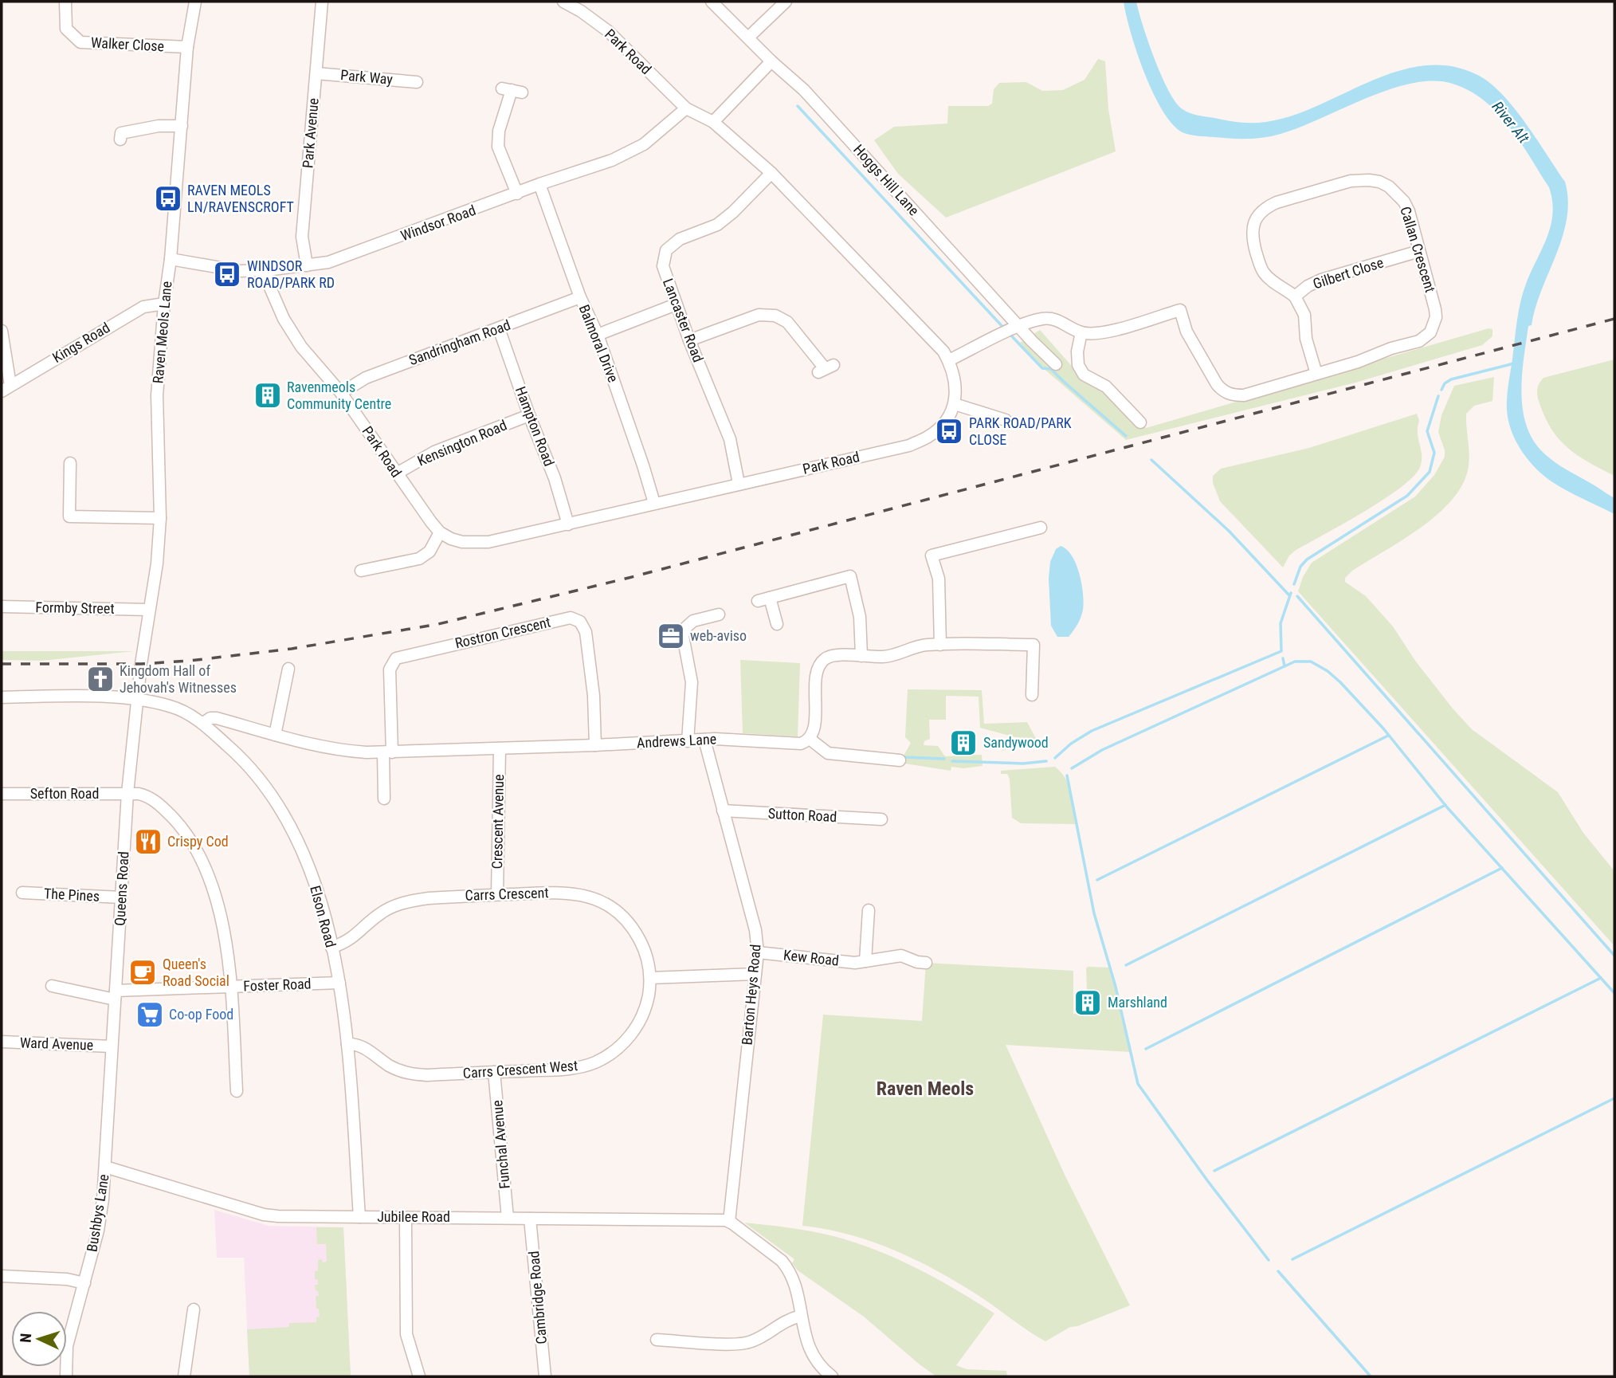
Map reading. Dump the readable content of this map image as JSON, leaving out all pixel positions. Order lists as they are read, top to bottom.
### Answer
{
  "streets": {
    "street": [
      "Walker Close",
      "Park Road",
      "Park Way",
      "Park Avenue",
      "Hoggs Hill Lane",
      "Windsor Road",
      "Callan Crescent",
      "Gilbert Close",
      "Lancaster Road",
      "Raven Meols Lane",
      "Kings Road",
      "Sandringham Road",
      "Balmoral Drive",
      "Hampton Road",
      "Kensington Road",
      "Formby Street",
      "Rostron Crescent",
      "Andrews Lane",
      "Sefton Road",
      "Sutton Road",
      "Crescent Avenue",
      "Queens Road",
      "Carrs Crescent",
      "The Pines",
      "Elson Road",
      "Kew Road",
      "Foster Road",
      "Barton Heys Road",
      "Ward Avenue",
      "Carrs Crescent West",
      "Funchal Avenue",
      "Bushbys Lane",
      "Jubilee Road",
      "Cambridge Road"
    ]
  },
  "crossings": [
    ["Walker Close", "Raven Meols Lane"],
    ["Park Road", "Windsor Road"],
    ["Park Road", "Lancaster Road"],
    ["Park Road", "Sandringham Road"],
    ["Park Road", "Balmoral Drive"],
    ["Park Road", "Hampton Road"],
    ["Park Road", "Kensington Road"],
    ["Park Way", "Park Avenue"],
    ["Park Avenue", "Windsor Road"],
    ["Windsor Road", "Raven Meols Lane"],
    ["Windsor Road", "Balmoral Drive"],
    ["Callan Crescent", "Gilbert Close"],
    ["Raven Meols Lane", "Kings Road"],
    ["Raven Meols Lane", "Formby Street"],
    ["Raven Meols Lane", "Queens Road"],
    ["Sandringham Road", "Balmoral Drive"],
    ["Sandringham Road", "Hampton Road"],
    ["Hampton Road", "Kensington Road"],
    ["Rostron Crescent", "Andrews Lane"],
    ["Andrews Lane", "Crescent Avenue"],
    ["Andrews Lane", "Elson Road"],
    ["Andrews Lane", "Barton Heys Road"],
    ["Sefton Road", "Queens Road"],
    ["Sefton Road", "Foster Road"],
    ["Sutton Road", "Barton Heys Road"],
    ["Crescent Avenue", "Carrs Crescent"],
    ["Queens Road", "The Pines"],
    ["Queens Road", "Elson Road"],
    ["Queens Road", "Foster Road"],
    ["Queens Road", "Ward Avenue"],
    ["Queens Road", "Bushbys Lane"],
    ["Carrs Crescent", "Elson Road"],
    ["Carrs Crescent", "Carrs Crescent West"],
    ["Elson Road", "Foster Road"],
    ["Elson Road", "Carrs Crescent West"],
    ["Elson Road", "Jubilee Road"],
    ["Kew Road", "Barton Heys Road"],
    ["Barton Heys Road", "Jubilee Road"],
    ["Ward Avenue", "Bushbys Lane"],
    ["Carrs Crescent West", "Funchal Avenue"],
    ["Funchal Avenue", "Jubilee Road"],
    ["Bushbys Lane", "Jubilee Road"],
    ["Jubilee Road", "Cambridge Road"]
  ],
  "districts": ["Raven Meols"],
  "water": ["River Alt"],
  "places": {
    "bus stop": ["RAVEN MEOLS LN/RAVENSCROFT", "WINDSOR ROAD/PARK RD", "PARK ROAD/PARK CLOSE"],
    "building": ["Ravenmeols Community Centre", "Sandywood", "Marshland"],
    "office": ["web-aviso"],
    "church": ["Kingdom Hall of Jehovah's Witnesses"],
    "restaurant": ["Crispy Cod"],
    "cafe": ["Queen's Road Social"],
    "supermarket": ["Co-op Food"]
  },
  "north": "left"
}
